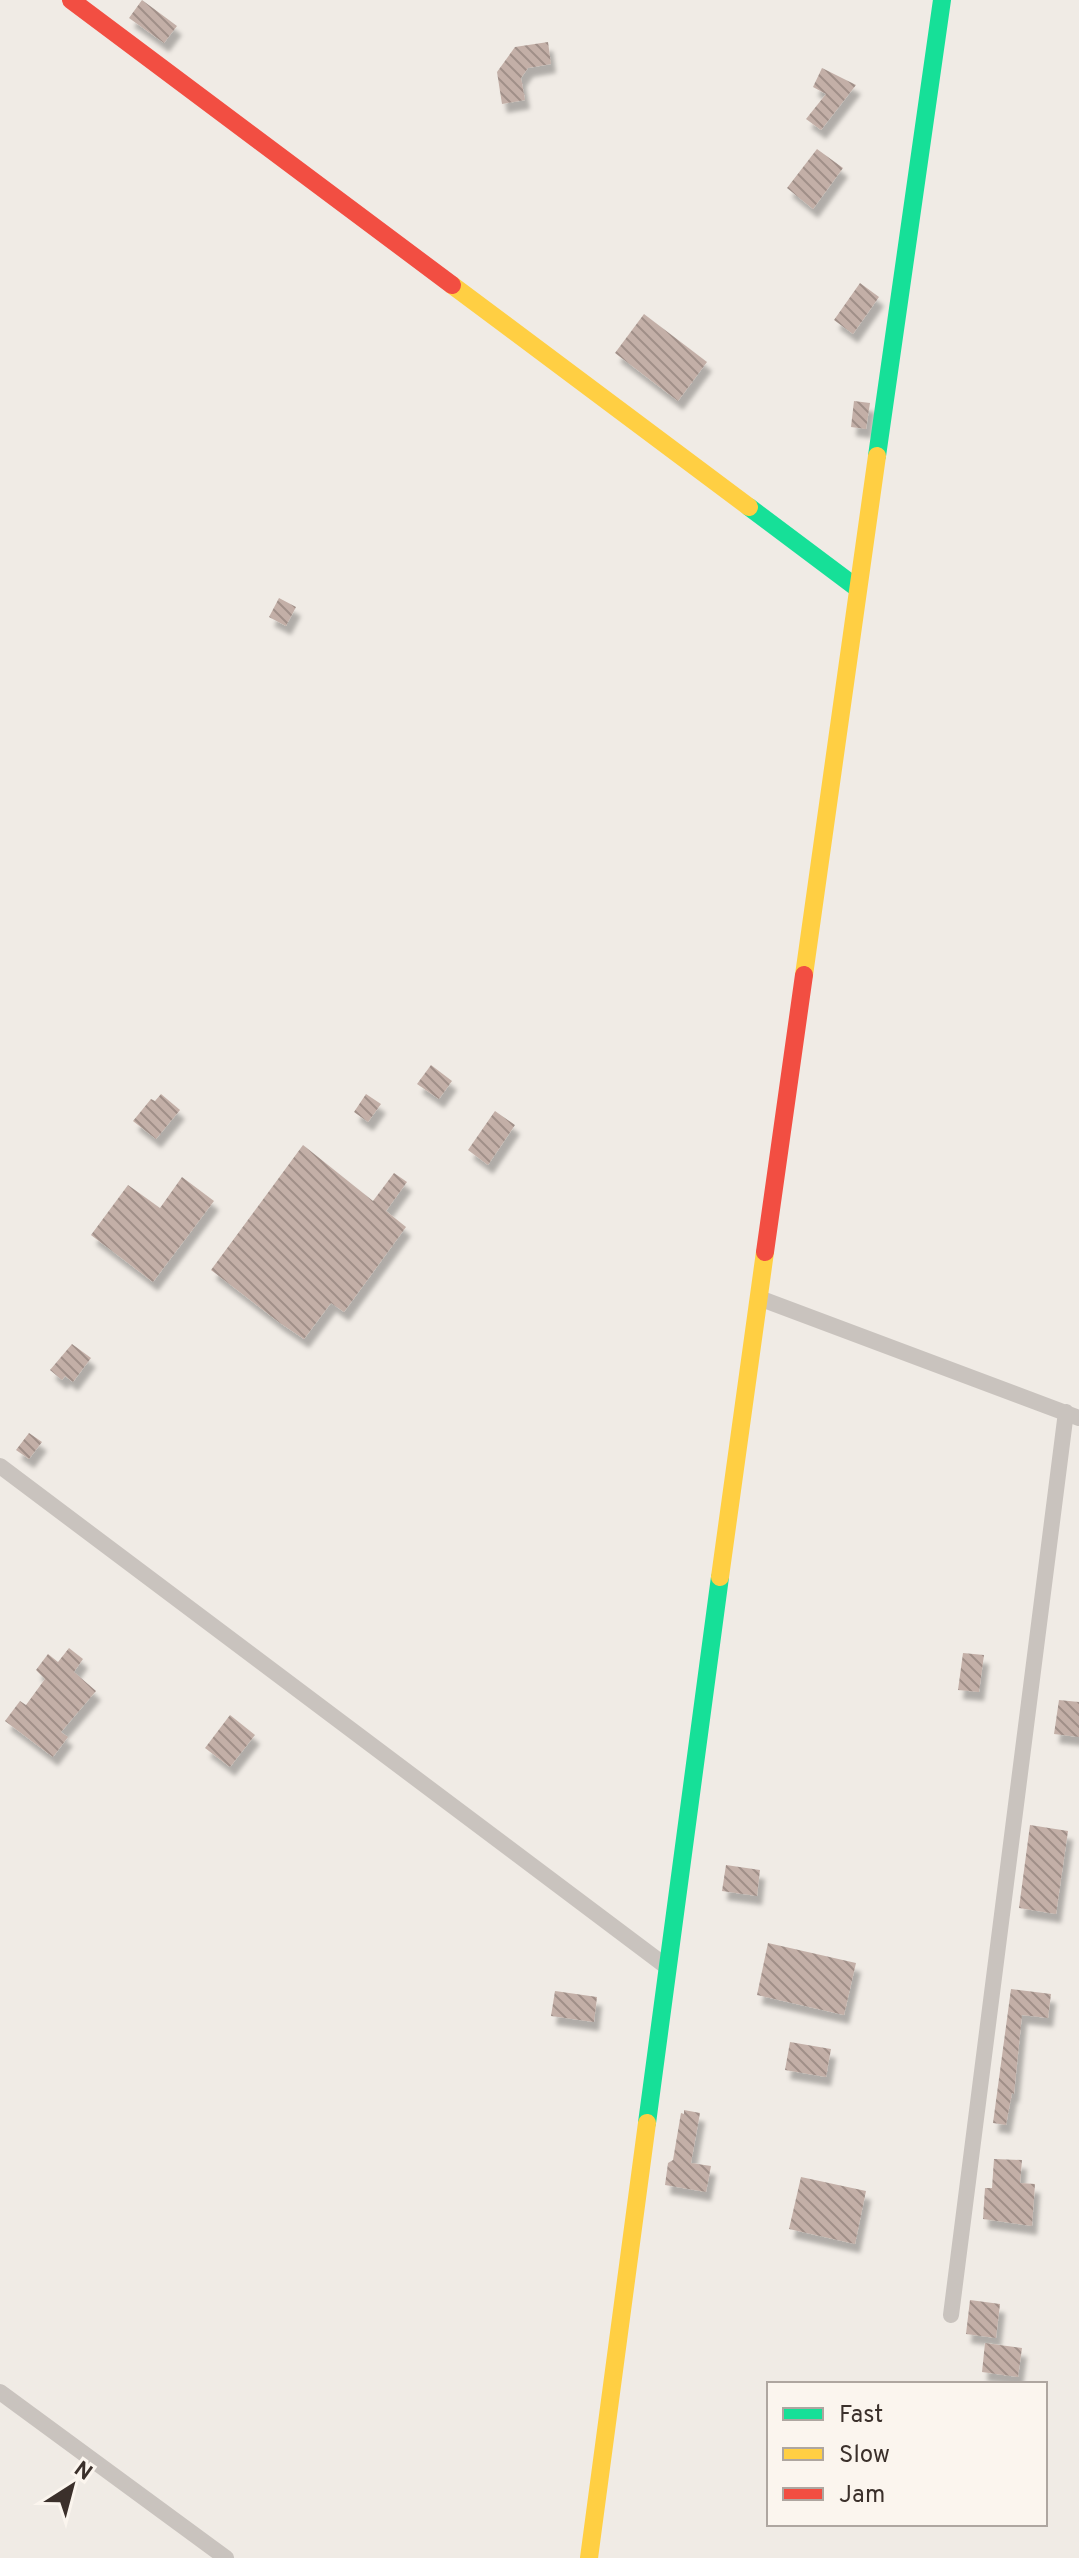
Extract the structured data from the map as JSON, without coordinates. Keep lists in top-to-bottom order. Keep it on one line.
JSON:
{"legend":["Fast","Slow","Jam"],"north":"top right"}
